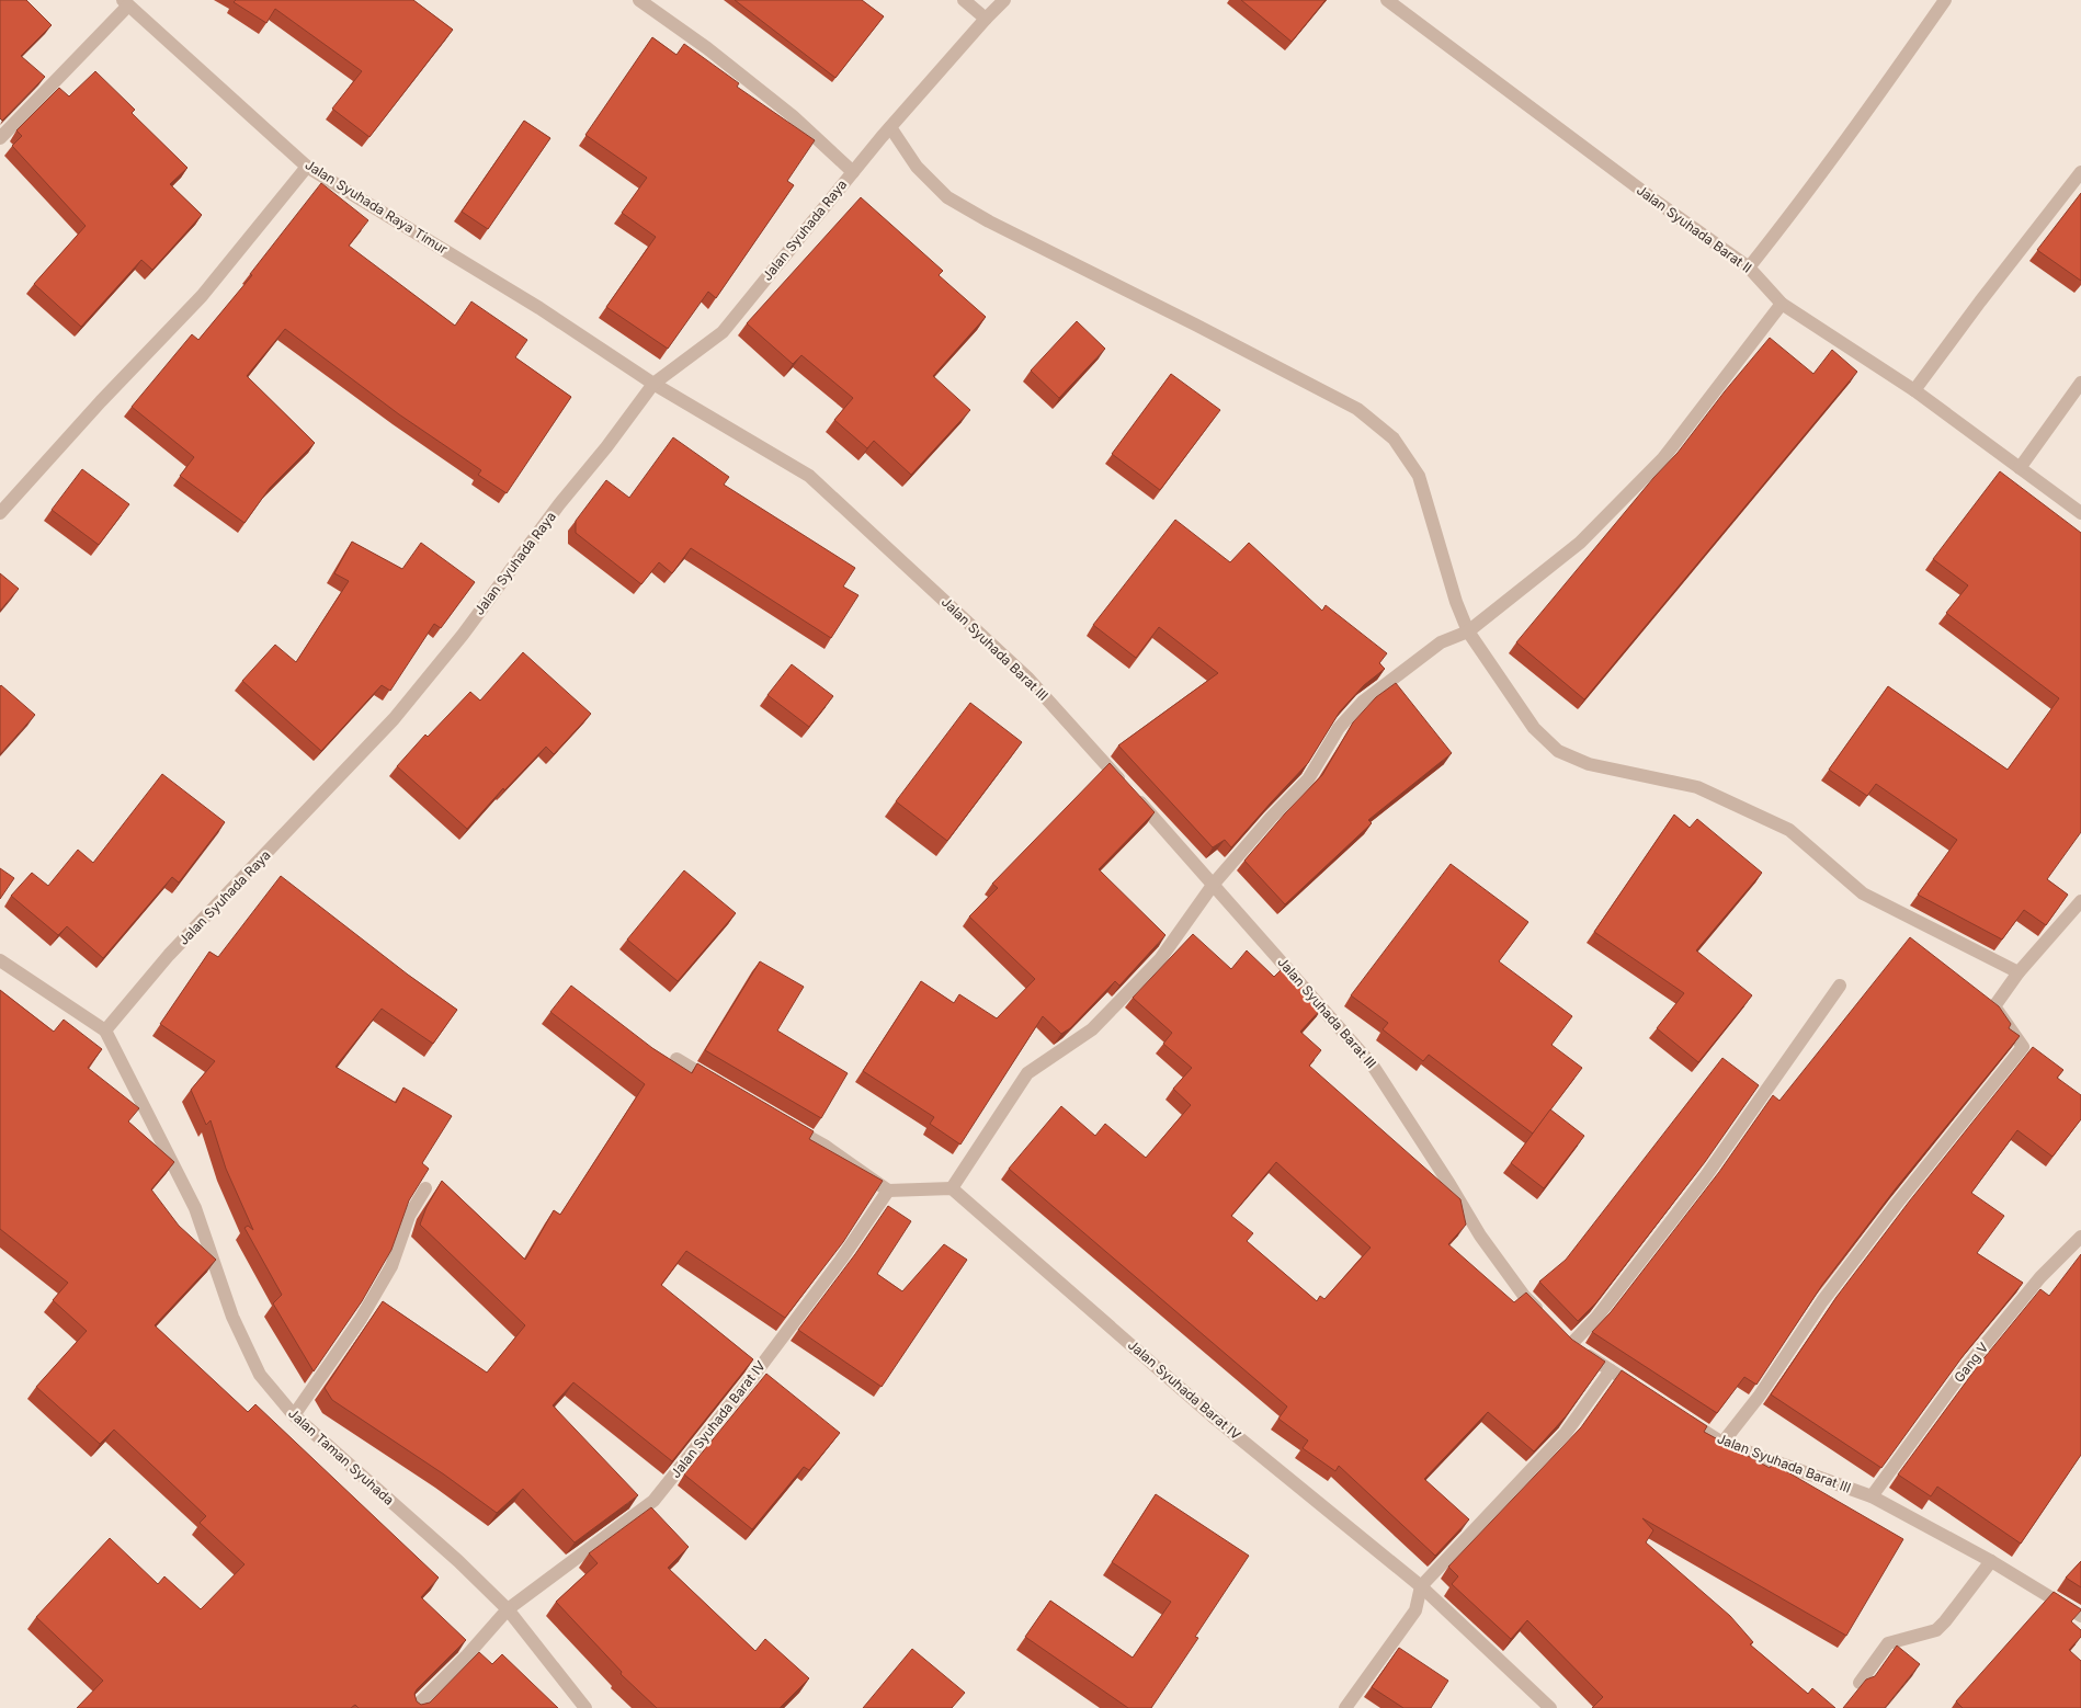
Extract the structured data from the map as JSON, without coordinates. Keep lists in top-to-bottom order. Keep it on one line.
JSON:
{"streets":{"street":["Jalan Syuhada Raya Timur","Jalan Syuhada Barat II","Jalan Syuhada Raya","Jalan Syuhada Barat III","Gang V","Jalan Syuhada Barat IV","Jalan Taman Syuhada"]},"crossings":[["Jalan Syuhada Raya Timur","Jalan Syuhada Raya"],["Jalan Syuhada Raya Timur","Jalan Syuhada Barat III"],["Jalan Syuhada Raya","Jalan Syuhada Barat III"],["Jalan Syuhada Raya","Jalan Taman Syuhada"],["Jalan Syuhada Barat III","Gang V"],["Jalan Syuhada Barat IV","Jalan Taman Syuhada"]]}
